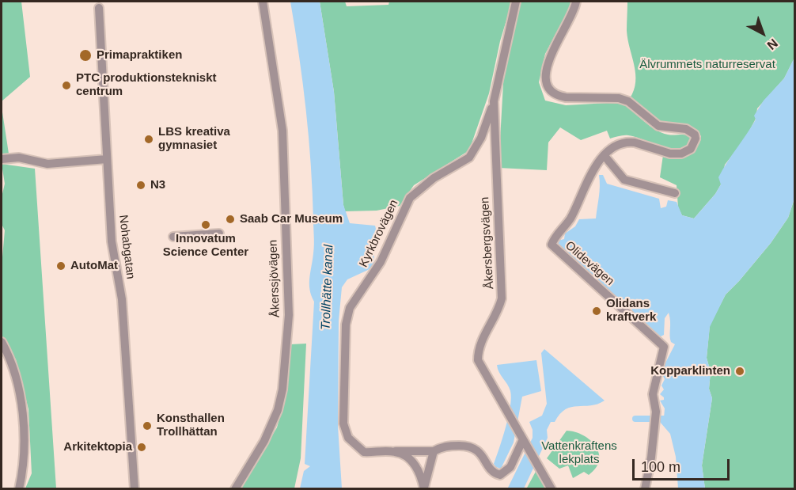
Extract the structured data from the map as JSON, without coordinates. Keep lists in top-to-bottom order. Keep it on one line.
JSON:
{"streets":{"street":["Kyrkbrovägen","Åkersbergsvägen","Nohabgatan","Olidevägen","Åkerssjövägen"]},"crossings":[["Kyrkbrovägen","Åkersbergsvägen"]],"water":["Trollhätte kanal"],"parks":["Älvrummets naturreservat","Vattenkraftens lekplats"],"places":["Primapraktiken","PTC produktionstekniskt centrum","LBS kreativa gymnasiet","N3","Saab Car Museum","Innovatum Science Center","AutoMat","Olidans kraftverk","Kopparklinten","Konsthallen Trollhättan","Arkitektopia"],"scale_bar":"100 m","north":"bottom right"}
